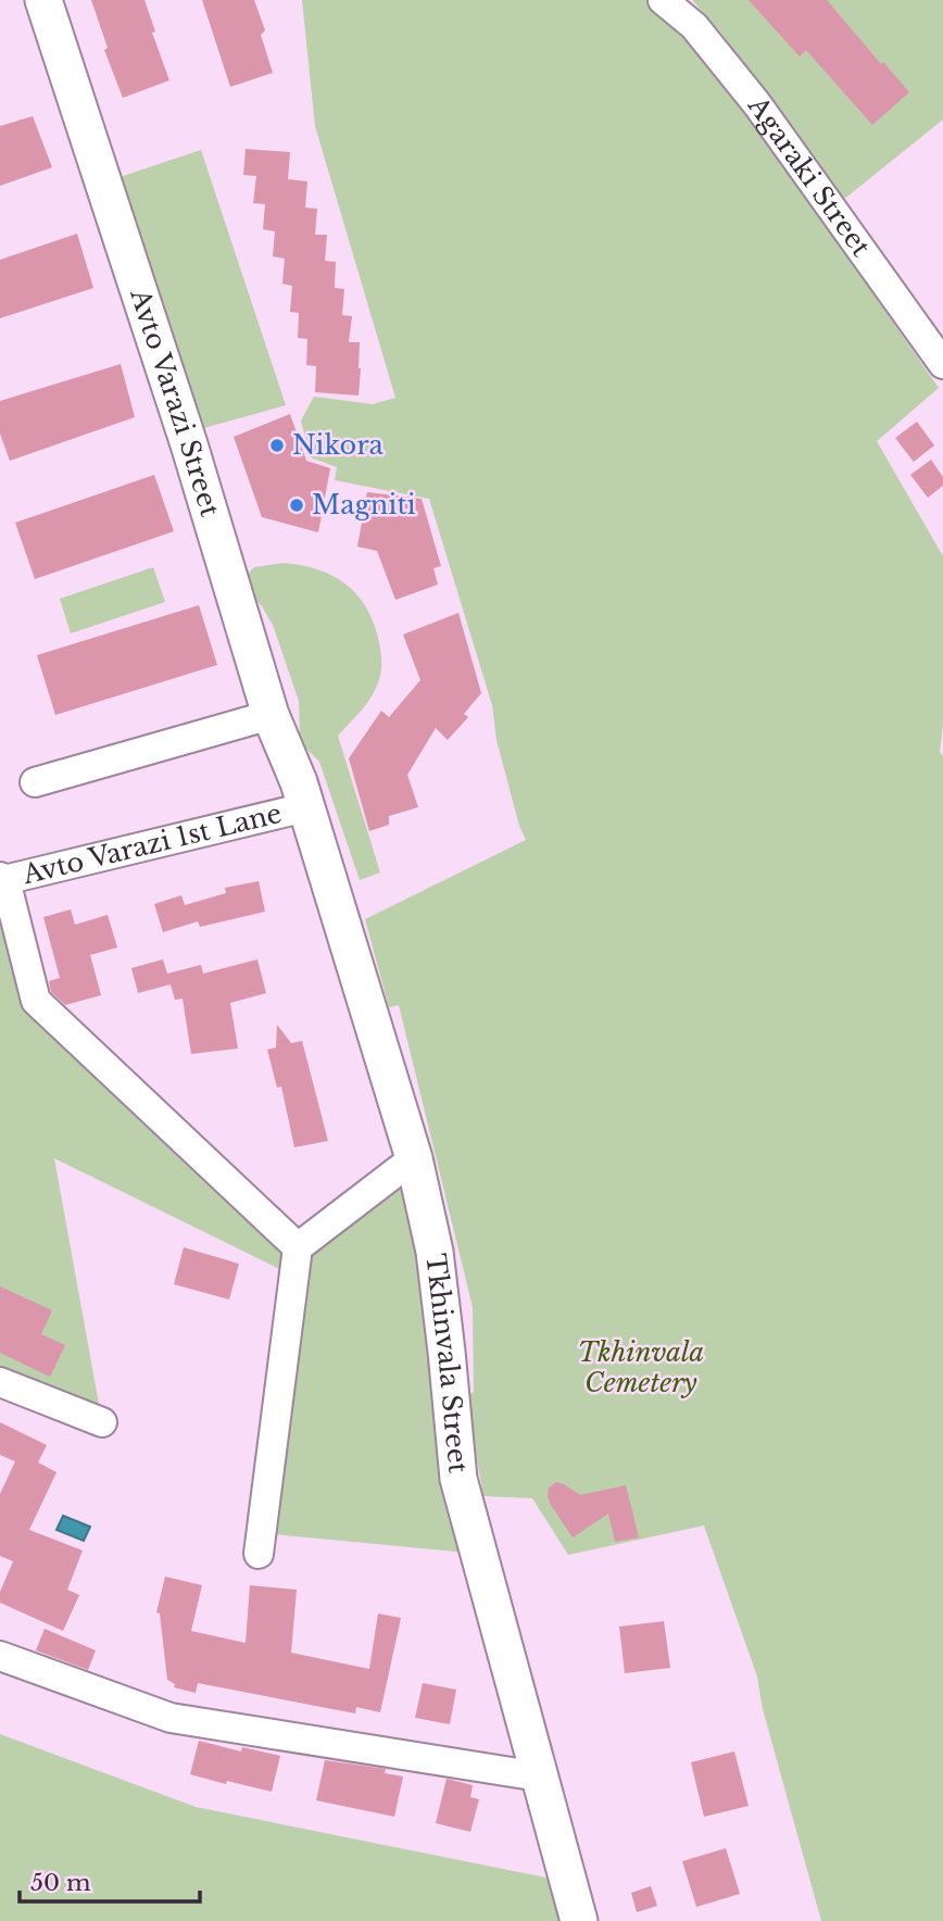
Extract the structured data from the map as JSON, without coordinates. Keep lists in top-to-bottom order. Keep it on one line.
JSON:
{"streets":{"street":["Agaraki Street","Avto Varazi Street","Avto Varazi 1st Lane","Tkhinvala Street"]},"crossings":[["Avto Varazi Street","Avto Varazi 1st Lane"],["Avto Varazi Street","Tkhinvala Street"],["Avto Varazi 1st Lane","Tkhinvala Street"]],"parks":["Tkhinvala Cemetery"],"places":["Nikora","Magniti"],"scale_bar":"50 m"}
